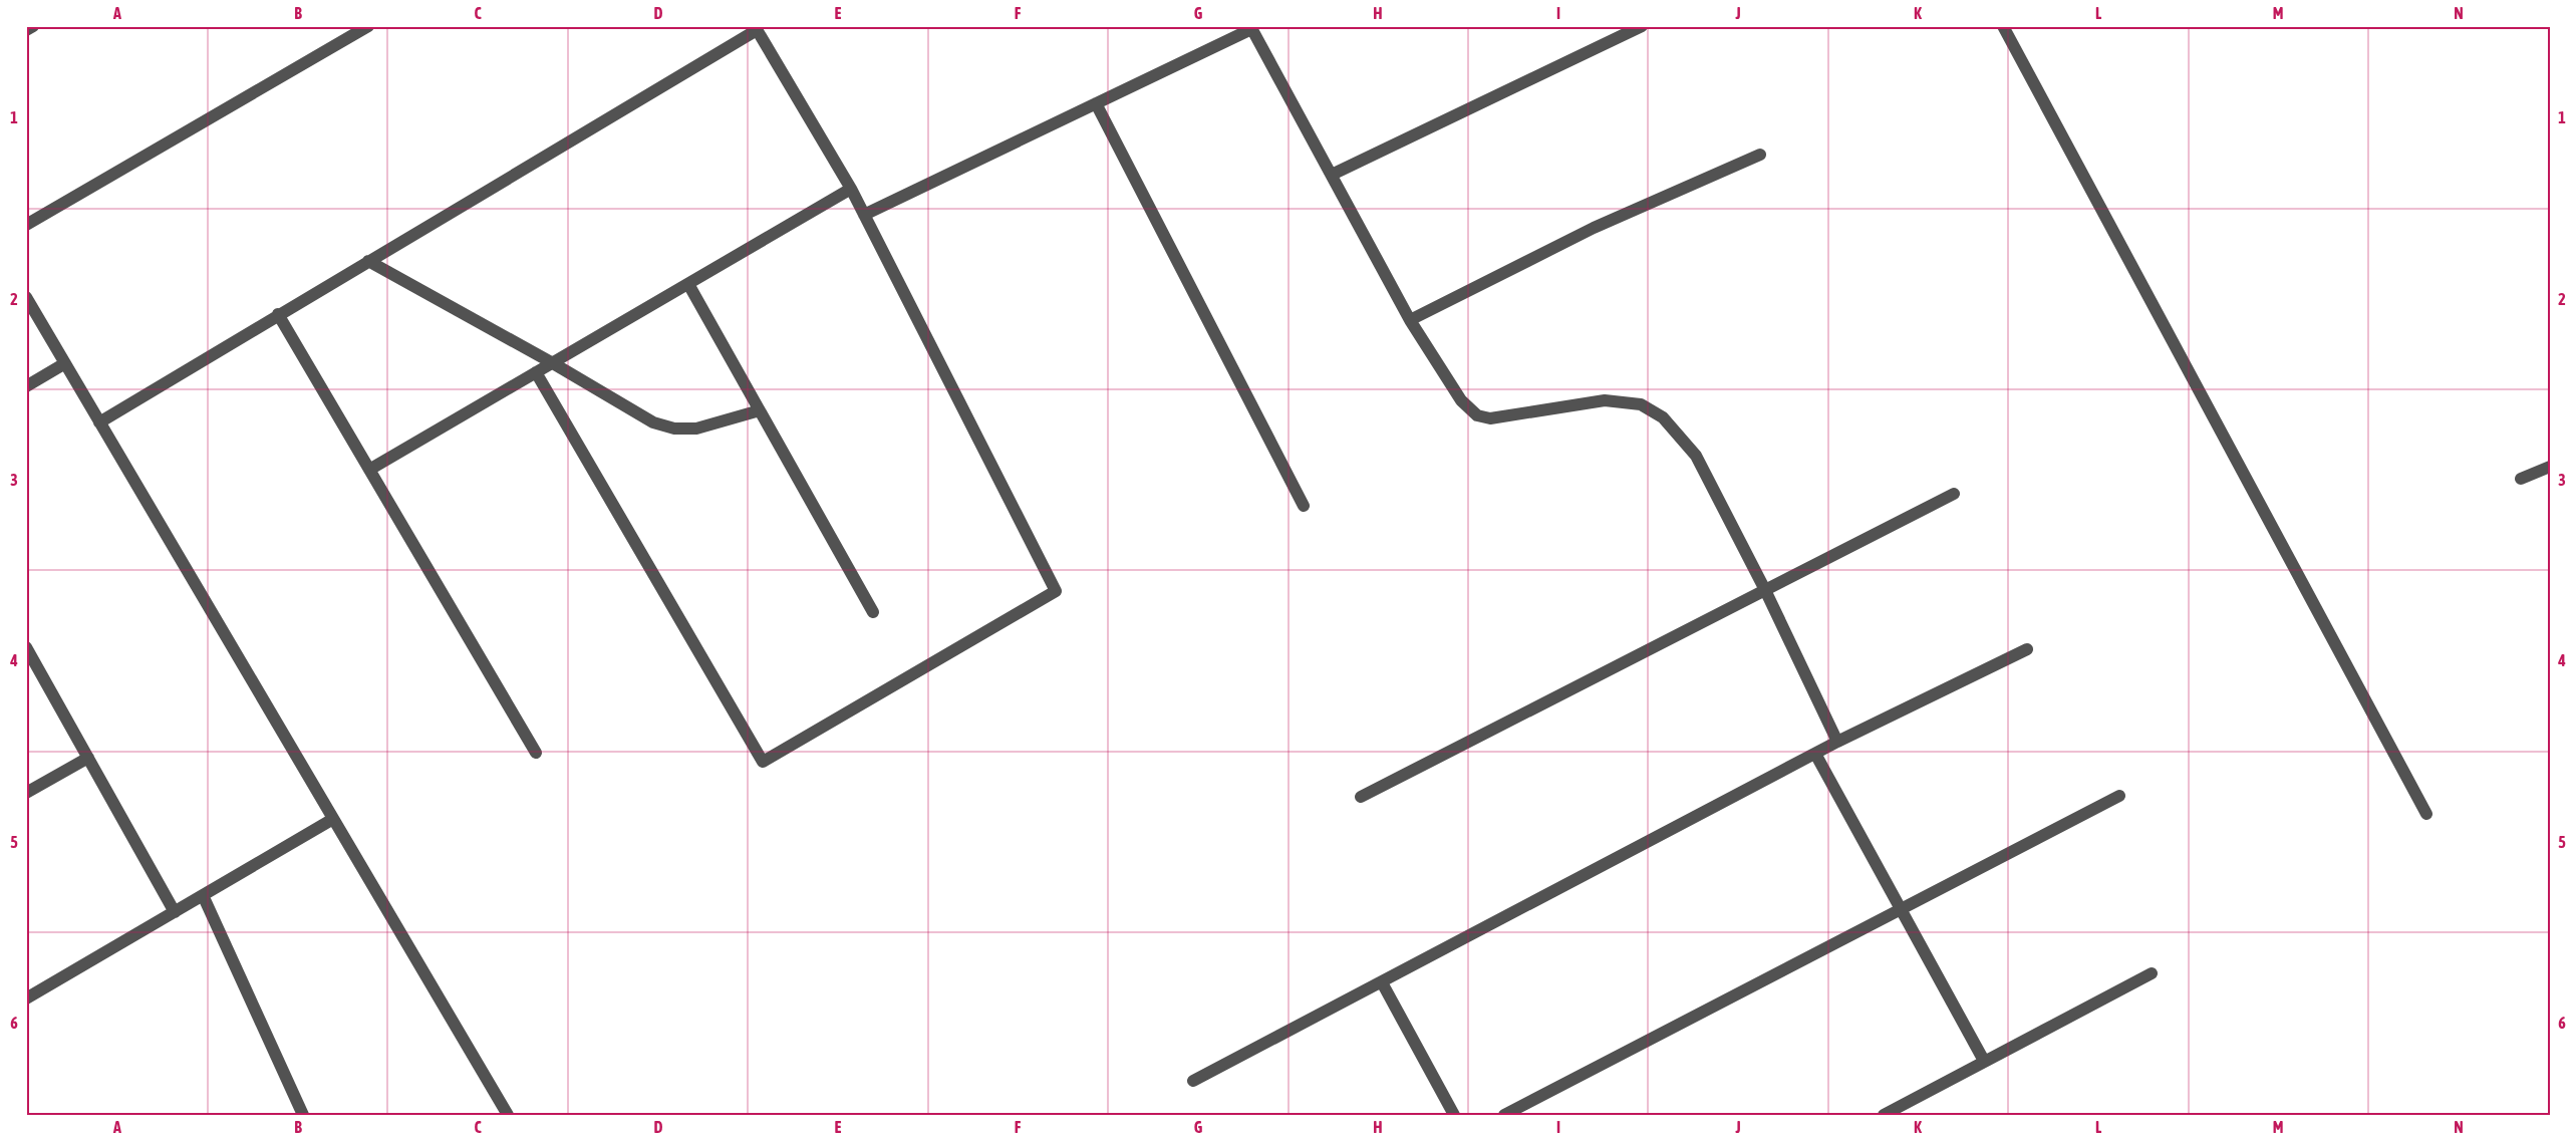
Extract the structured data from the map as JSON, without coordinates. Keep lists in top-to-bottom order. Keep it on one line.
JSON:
{"grid":{"columns":["A","B","C","D","E","F","G","H","I","J","K","L","M","N"],"rows":["1","2","3","4","5","6"]}}
